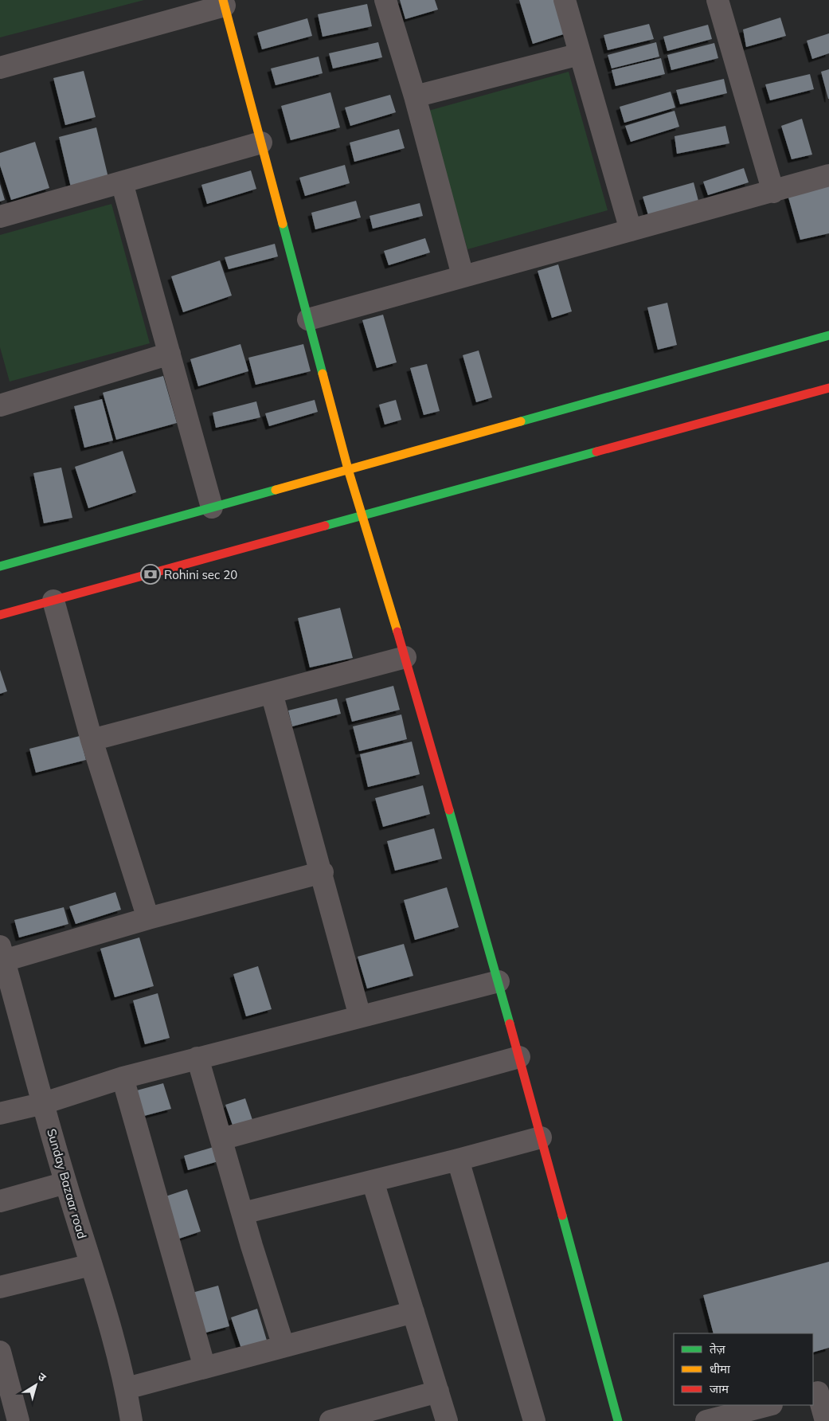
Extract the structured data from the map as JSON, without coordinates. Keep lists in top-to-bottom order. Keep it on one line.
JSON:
{"streets":{"street":["Sunday Bazaar road"]},"places":{"bank":["Rohini sec 20"]},"legend":["तेज़","धीमा","जाम"],"north":"top right"}
